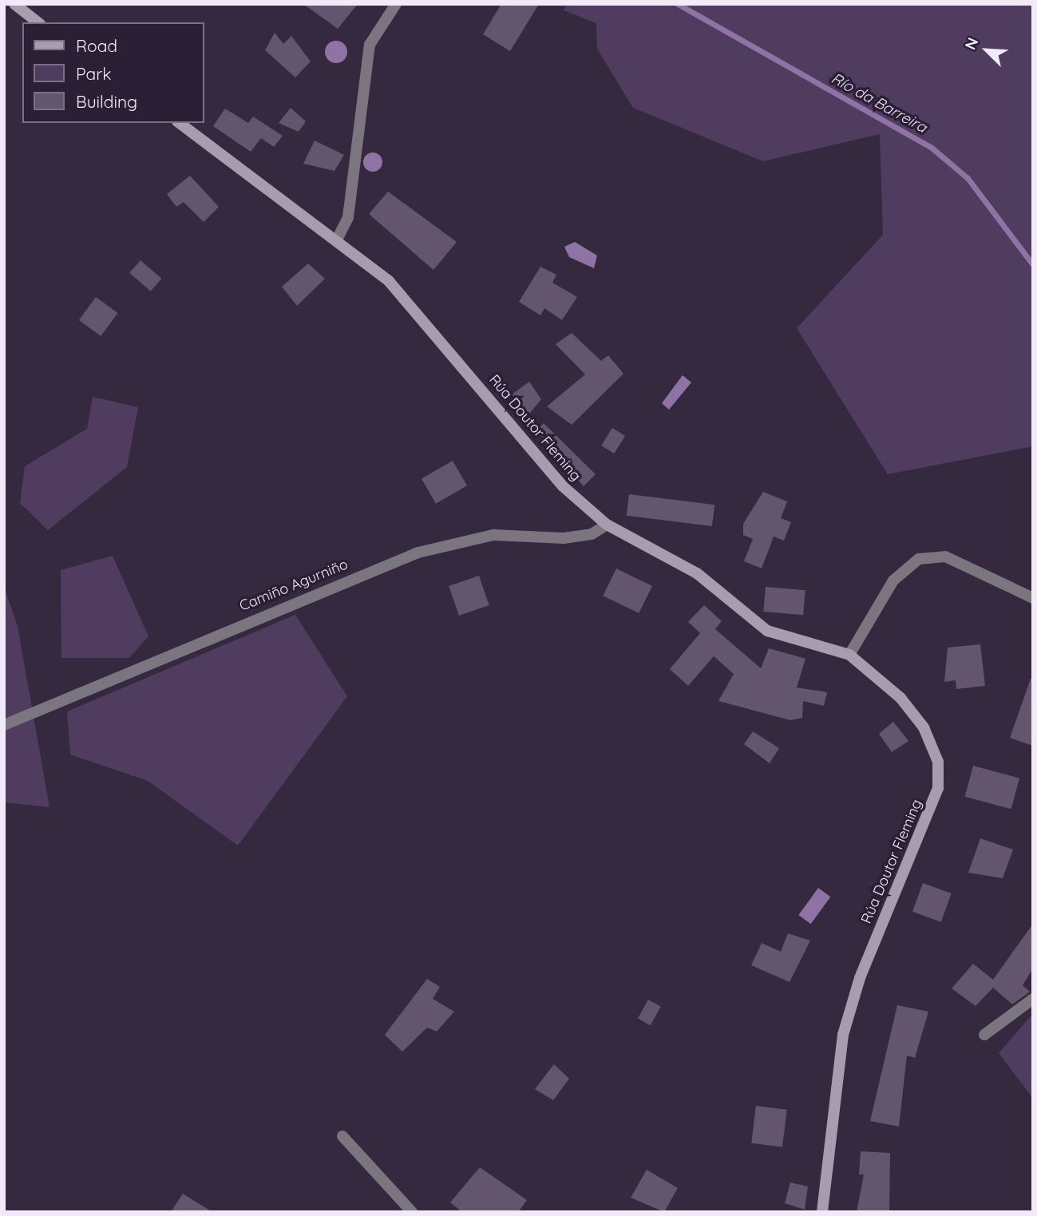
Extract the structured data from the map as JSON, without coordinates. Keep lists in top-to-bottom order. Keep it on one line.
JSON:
{"streets":{"main road":["Rúa Doutor Fleming"],"street":["Camiño Agurniño"]},"crossings":[["Rúa Doutor Fleming","Camiño Agurniño"]],"water":["Río da Barreira"],"legend":["Road","Park","Building"],"north":"top left"}
